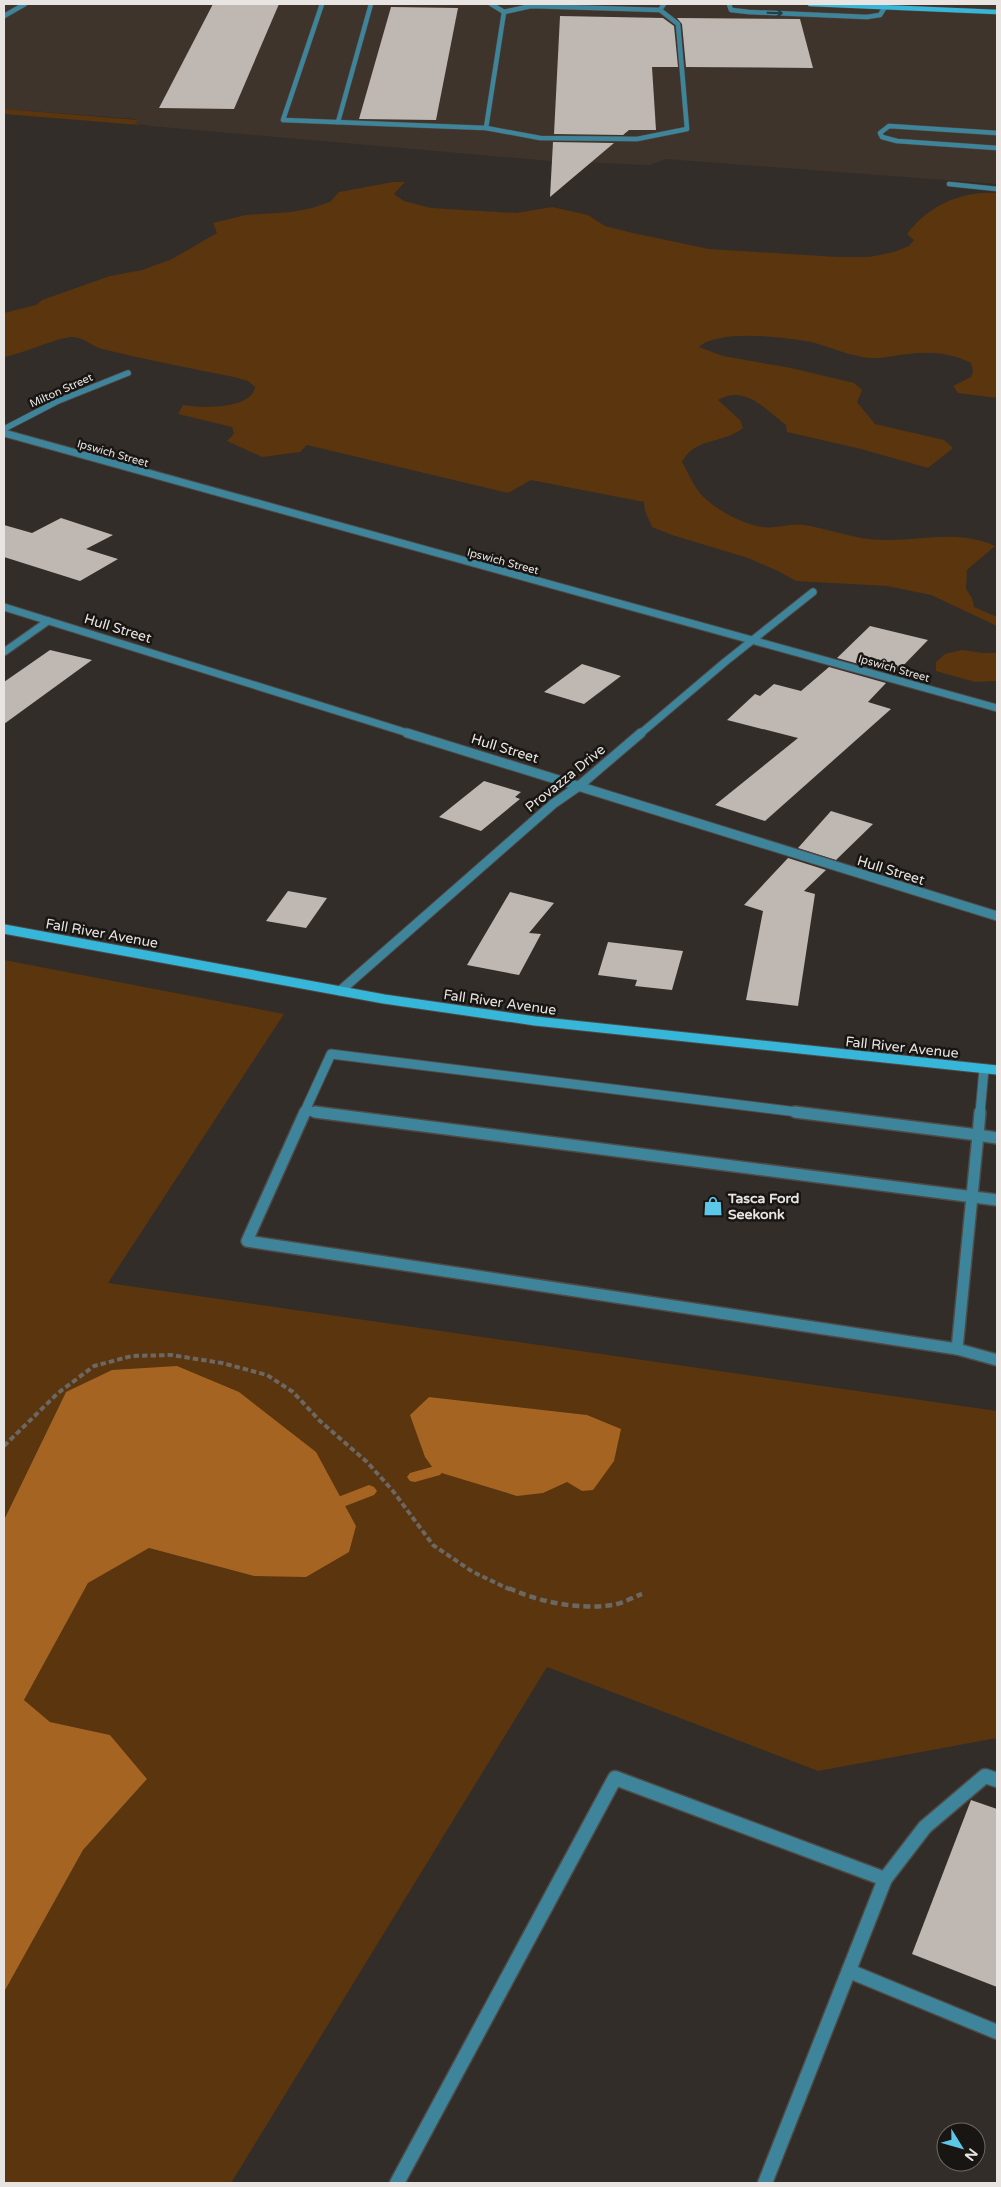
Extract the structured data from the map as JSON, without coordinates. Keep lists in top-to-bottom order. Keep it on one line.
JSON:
{"streets":{"main road":["Fall River Avenue"],"street":["Milton Street","Ipswich Street","Hull Street","Provazza Drive"]},"crossings":[["Ipswich Street","Provazza Drive"],["Hull Street","Provazza Drive"],["Provazza Drive","Fall River Avenue"]],"places":{"shop":["Tasca Ford Seekonk"]},"north":"bottom right"}
